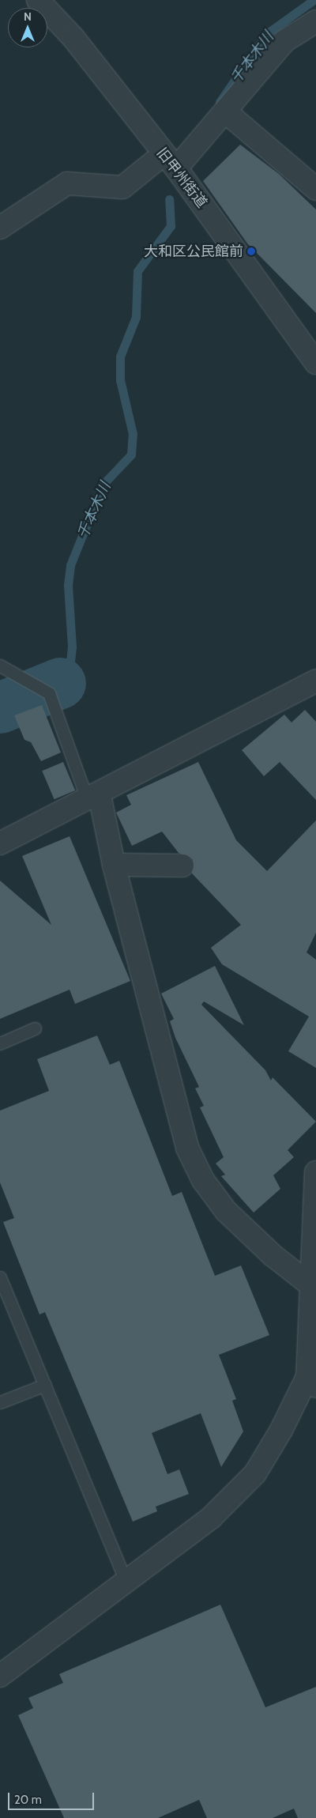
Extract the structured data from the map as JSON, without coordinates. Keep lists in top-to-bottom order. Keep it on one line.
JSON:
{"streets":{"street":["旧甲州街道"]},"water":["千本木川"],"places":["大和区公民館前"],"scale_bar":"20 m","north":"top"}
